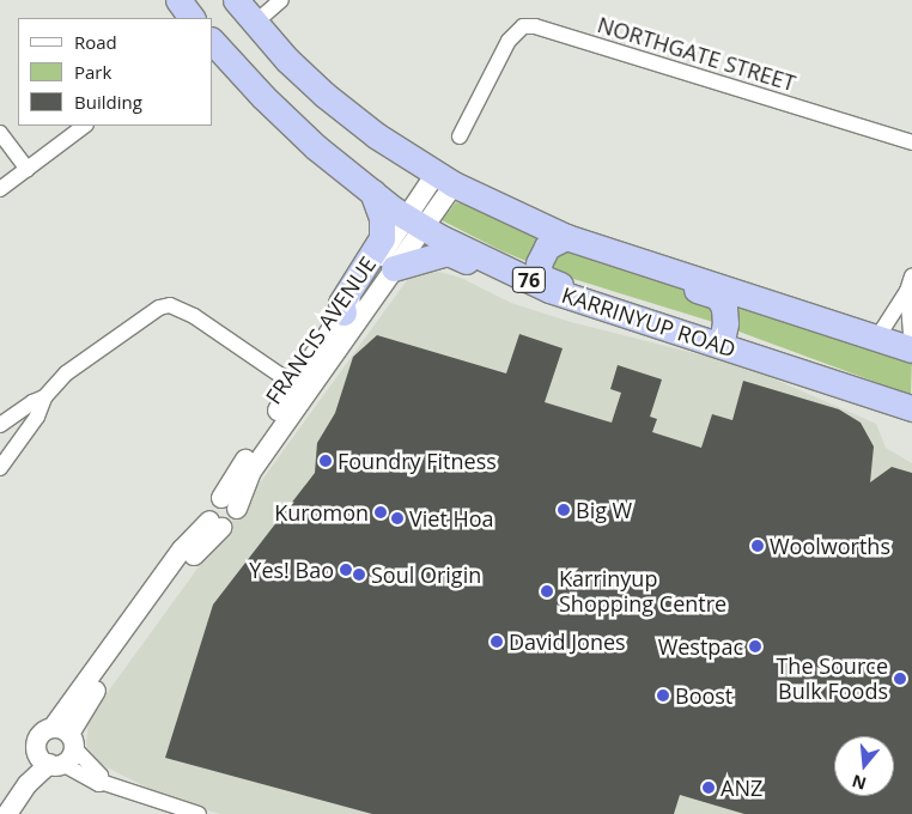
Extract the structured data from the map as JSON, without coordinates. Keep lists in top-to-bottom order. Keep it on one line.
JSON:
{"streets":{"highway":["76","KARRINYUP ROAD"],"street":["NORTHGATE STREET","FRANCIS AVENUE"]},"crossings":[["KARRINYUP ROAD","FRANCIS AVENUE"]],"places":["Foundry Fitness","Big W","Kuromon","Viet Hoa","Woolworths","Yes! Bao","Soul Origin","Karrinyup Shopping Centre","David Jones","Westpac","The Source Bulk Foods","Boost","ANZ"],"legend":["Road","Park","Building"],"north":"bottom"}
